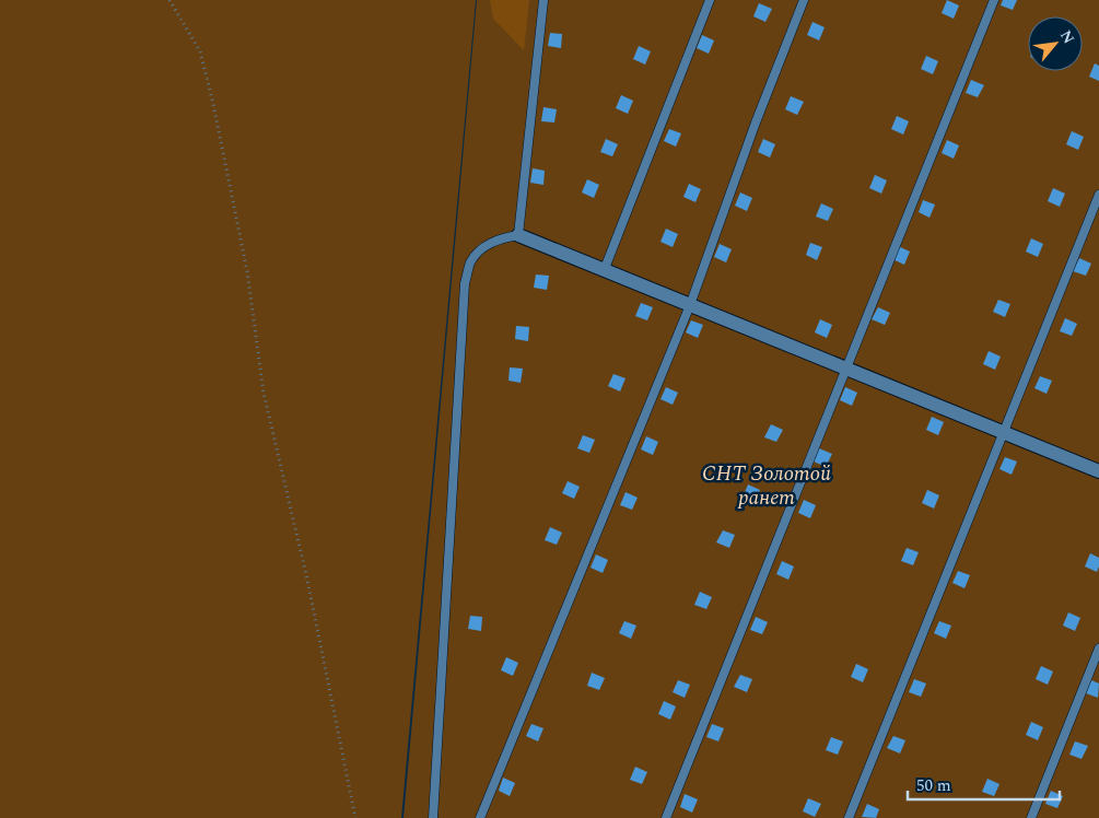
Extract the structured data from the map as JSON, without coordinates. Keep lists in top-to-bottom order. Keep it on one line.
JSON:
{"parks":["СНТ Золотой ранет"],"scale_bar":"50 m","north":"top right"}
